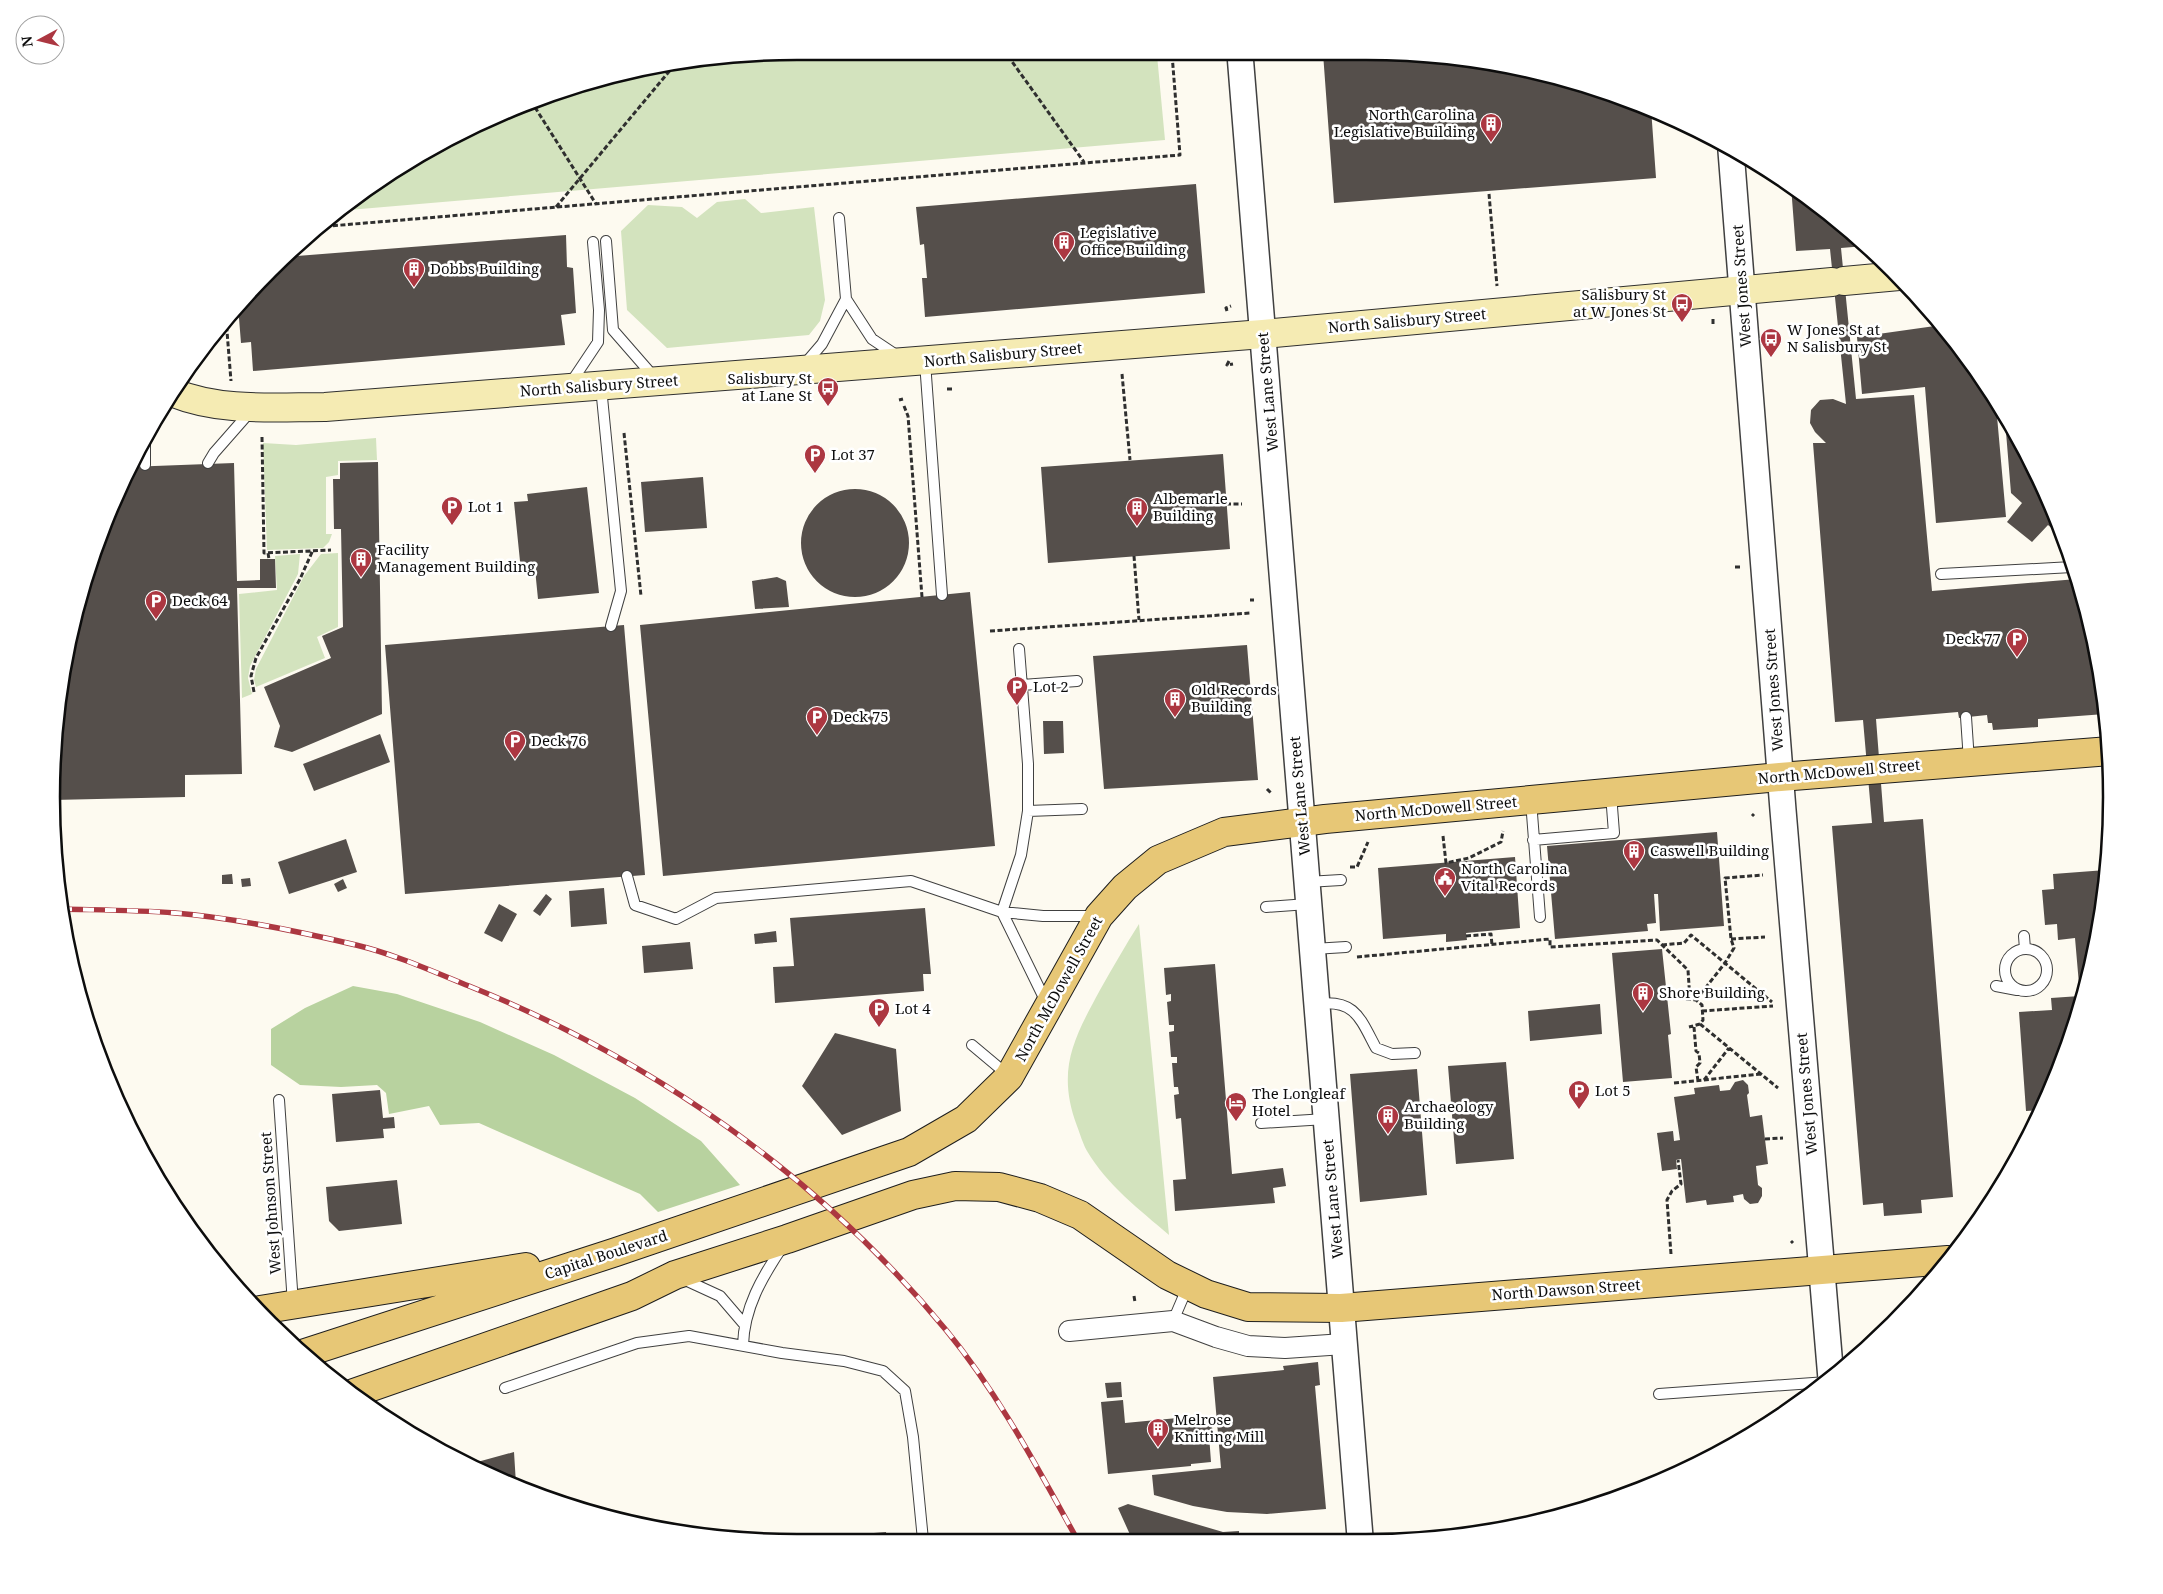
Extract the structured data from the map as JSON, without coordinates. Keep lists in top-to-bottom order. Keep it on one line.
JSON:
{"streets":{"main road":["North Salisbury Street","North McDowell Street","Capital Boulevard","North Dawson Street"],"street":["West Jones Street","West Lane Street"],"lane":["West Johnson Street"]},"crossings":[["West Jones Street","North Salisbury Street"],["West Jones Street","North McDowell Street"],["West Jones Street","North Dawson Street"],["North Salisbury Street","West Lane Street"],["West Lane Street","North McDowell Street"],["West Lane Street","North Dawson Street"],["North McDowell Street","Capital Boulevard"]],"places":{"building":["North Carolina Legislative Building","Legislative Office Building","Dobbs Building","Albemarle Building","Facility Management Building","Old Records Building","Caswell Building","Shore Building","Archaeology Building","Melrose Knitting Mill"],"bus stop":["Salisbury St at W Jones St","W Jones St at N Salisbury St","Salisbury St at Lane St"],"parking":["Lot 37","Lot 1","Deck 64","Deck 77","Lot 2","Deck 75","Deck 76","Lot 4","Lot 5"],"public building":["North Carolina Vital Records"],"hotel":["The Longleaf Hotel"]},"north":"left"}
